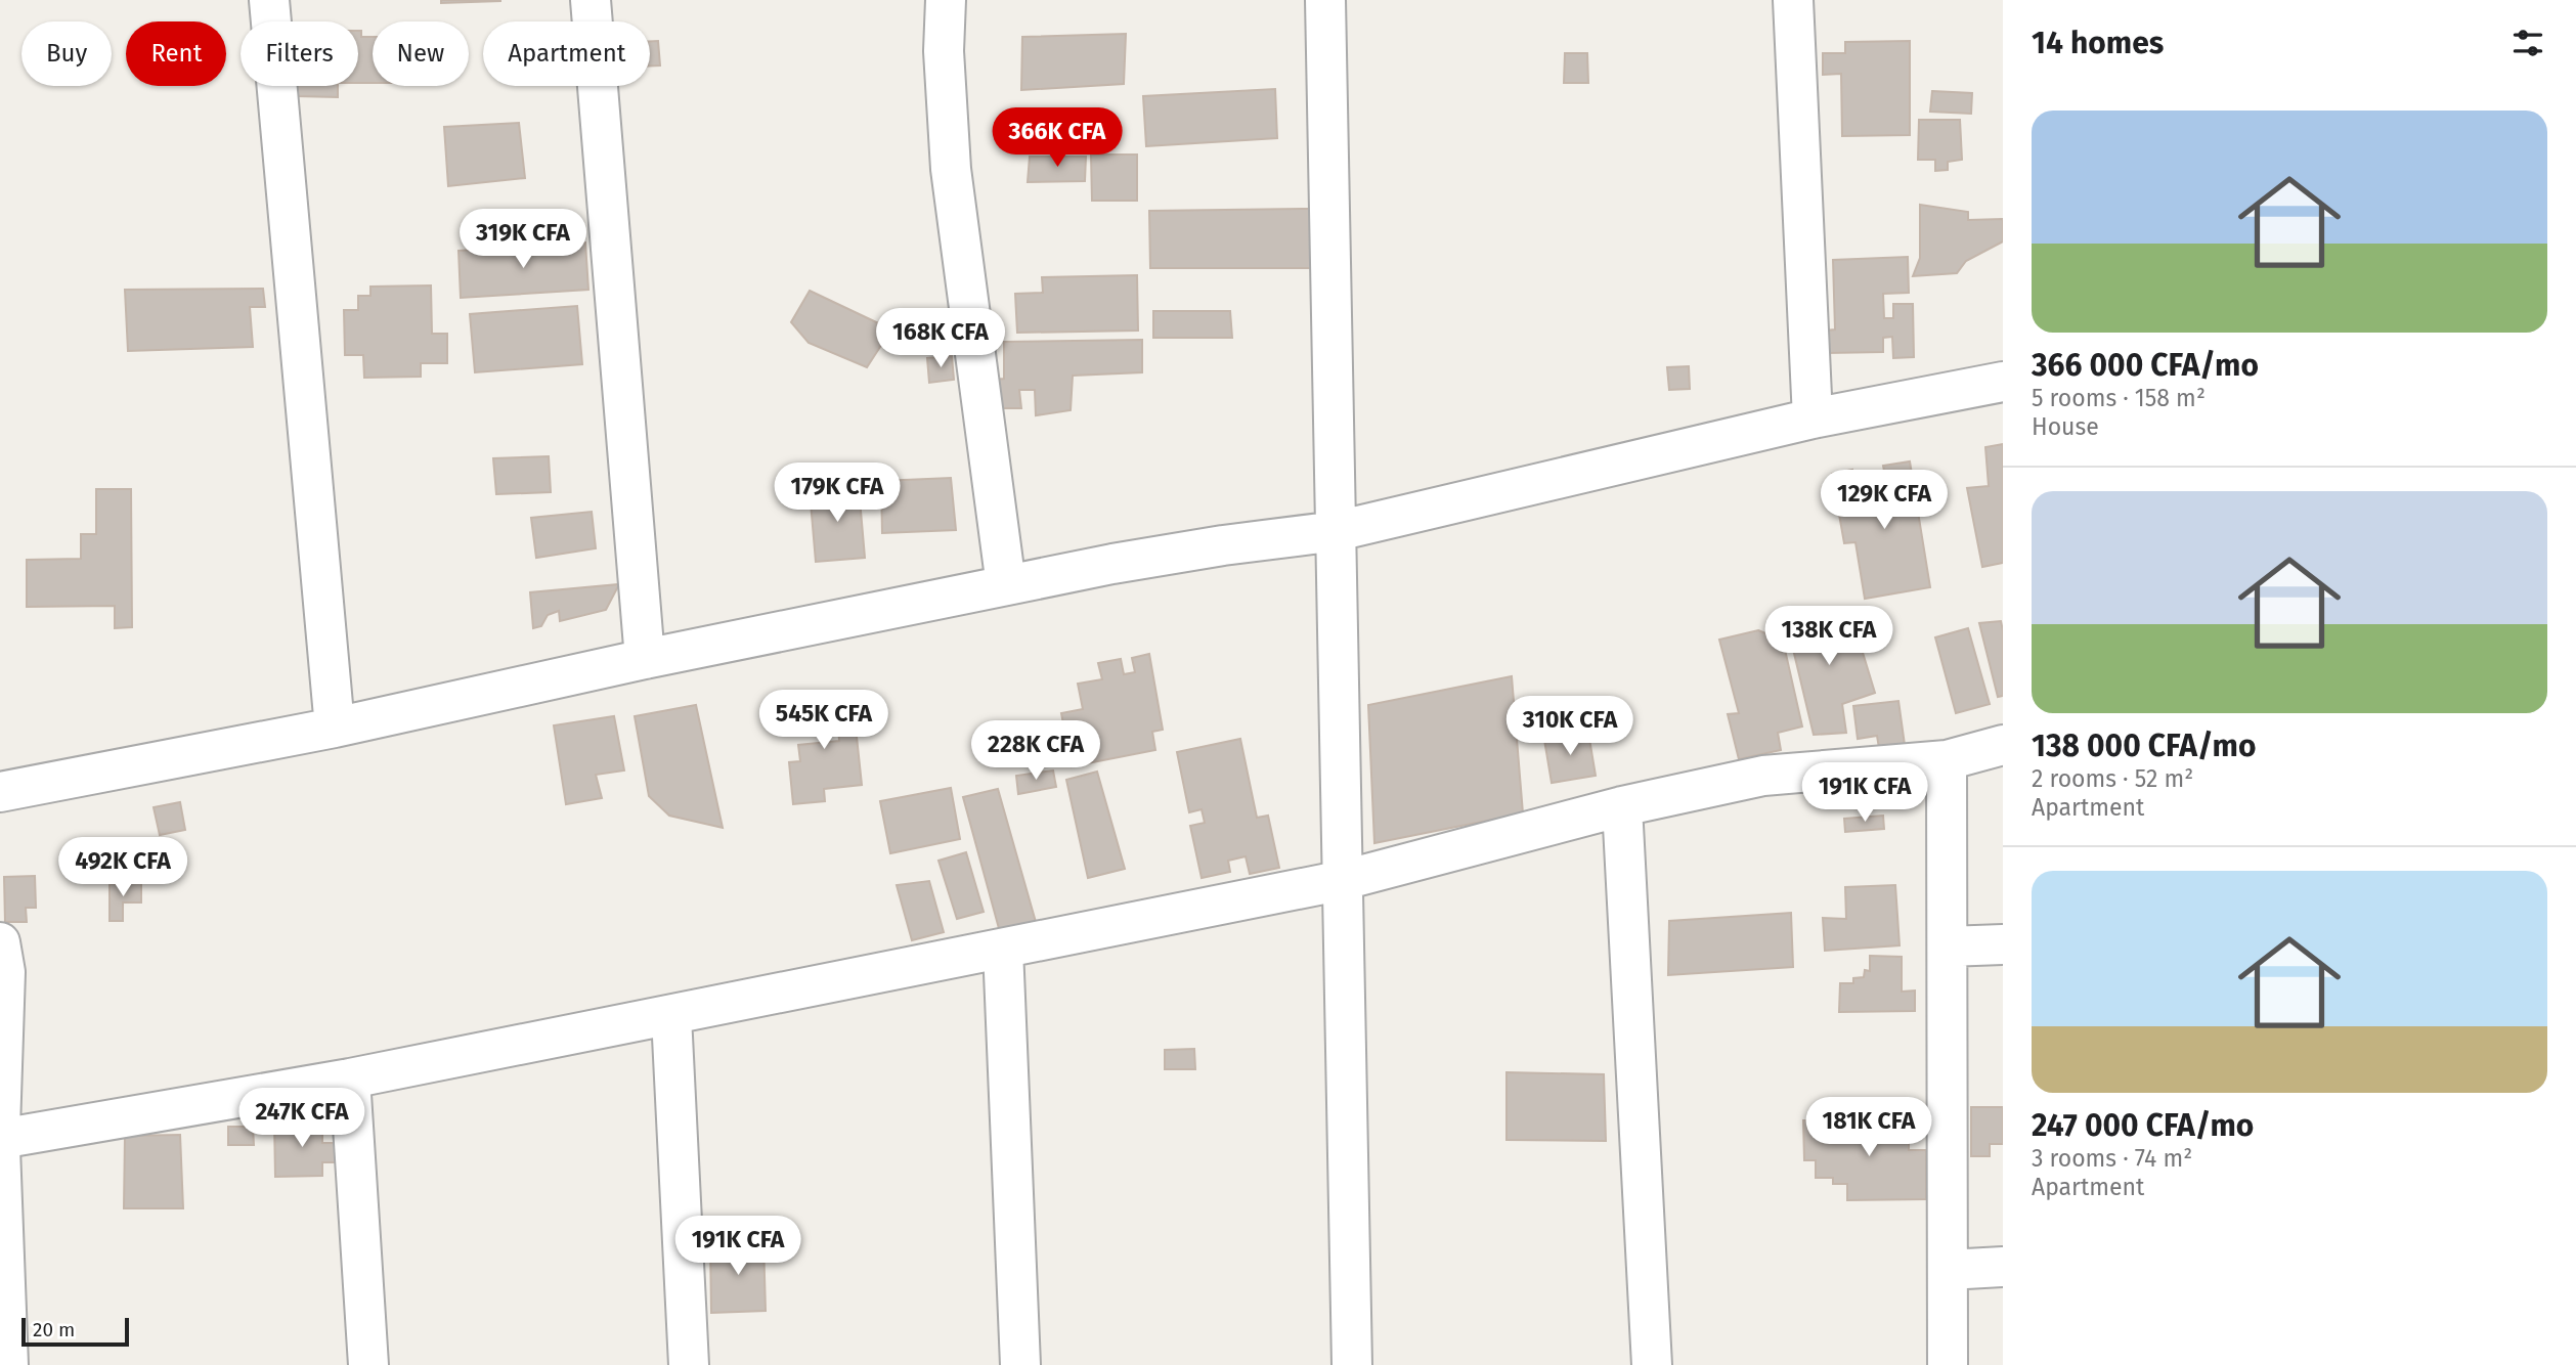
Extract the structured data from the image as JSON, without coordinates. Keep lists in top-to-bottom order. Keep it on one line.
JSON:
{"scale_bar":"20 m","page":{"heading":"14 homes","chip":["Buy","Rent","Filters","New","Apartment"],"list":[{"name":"366 000 CFA/mo","note":"5 rooms · 158 m² · House"},{"name":"138 000 CFA/mo","note":"2 rooms · 52 m² · Apartment"},{"name":"247 000 CFA/mo","note":"3 rooms · 74 m² · Apartment"}],"price":["366K CFA","319K CFA","168K CFA","179K CFA","129K CFA","138K CFA","545K CFA","310K CFA","228K CFA","191K CFA","492K CFA","247K CFA","181K CFA","191K CFA"],"scale":"20 m"}}
